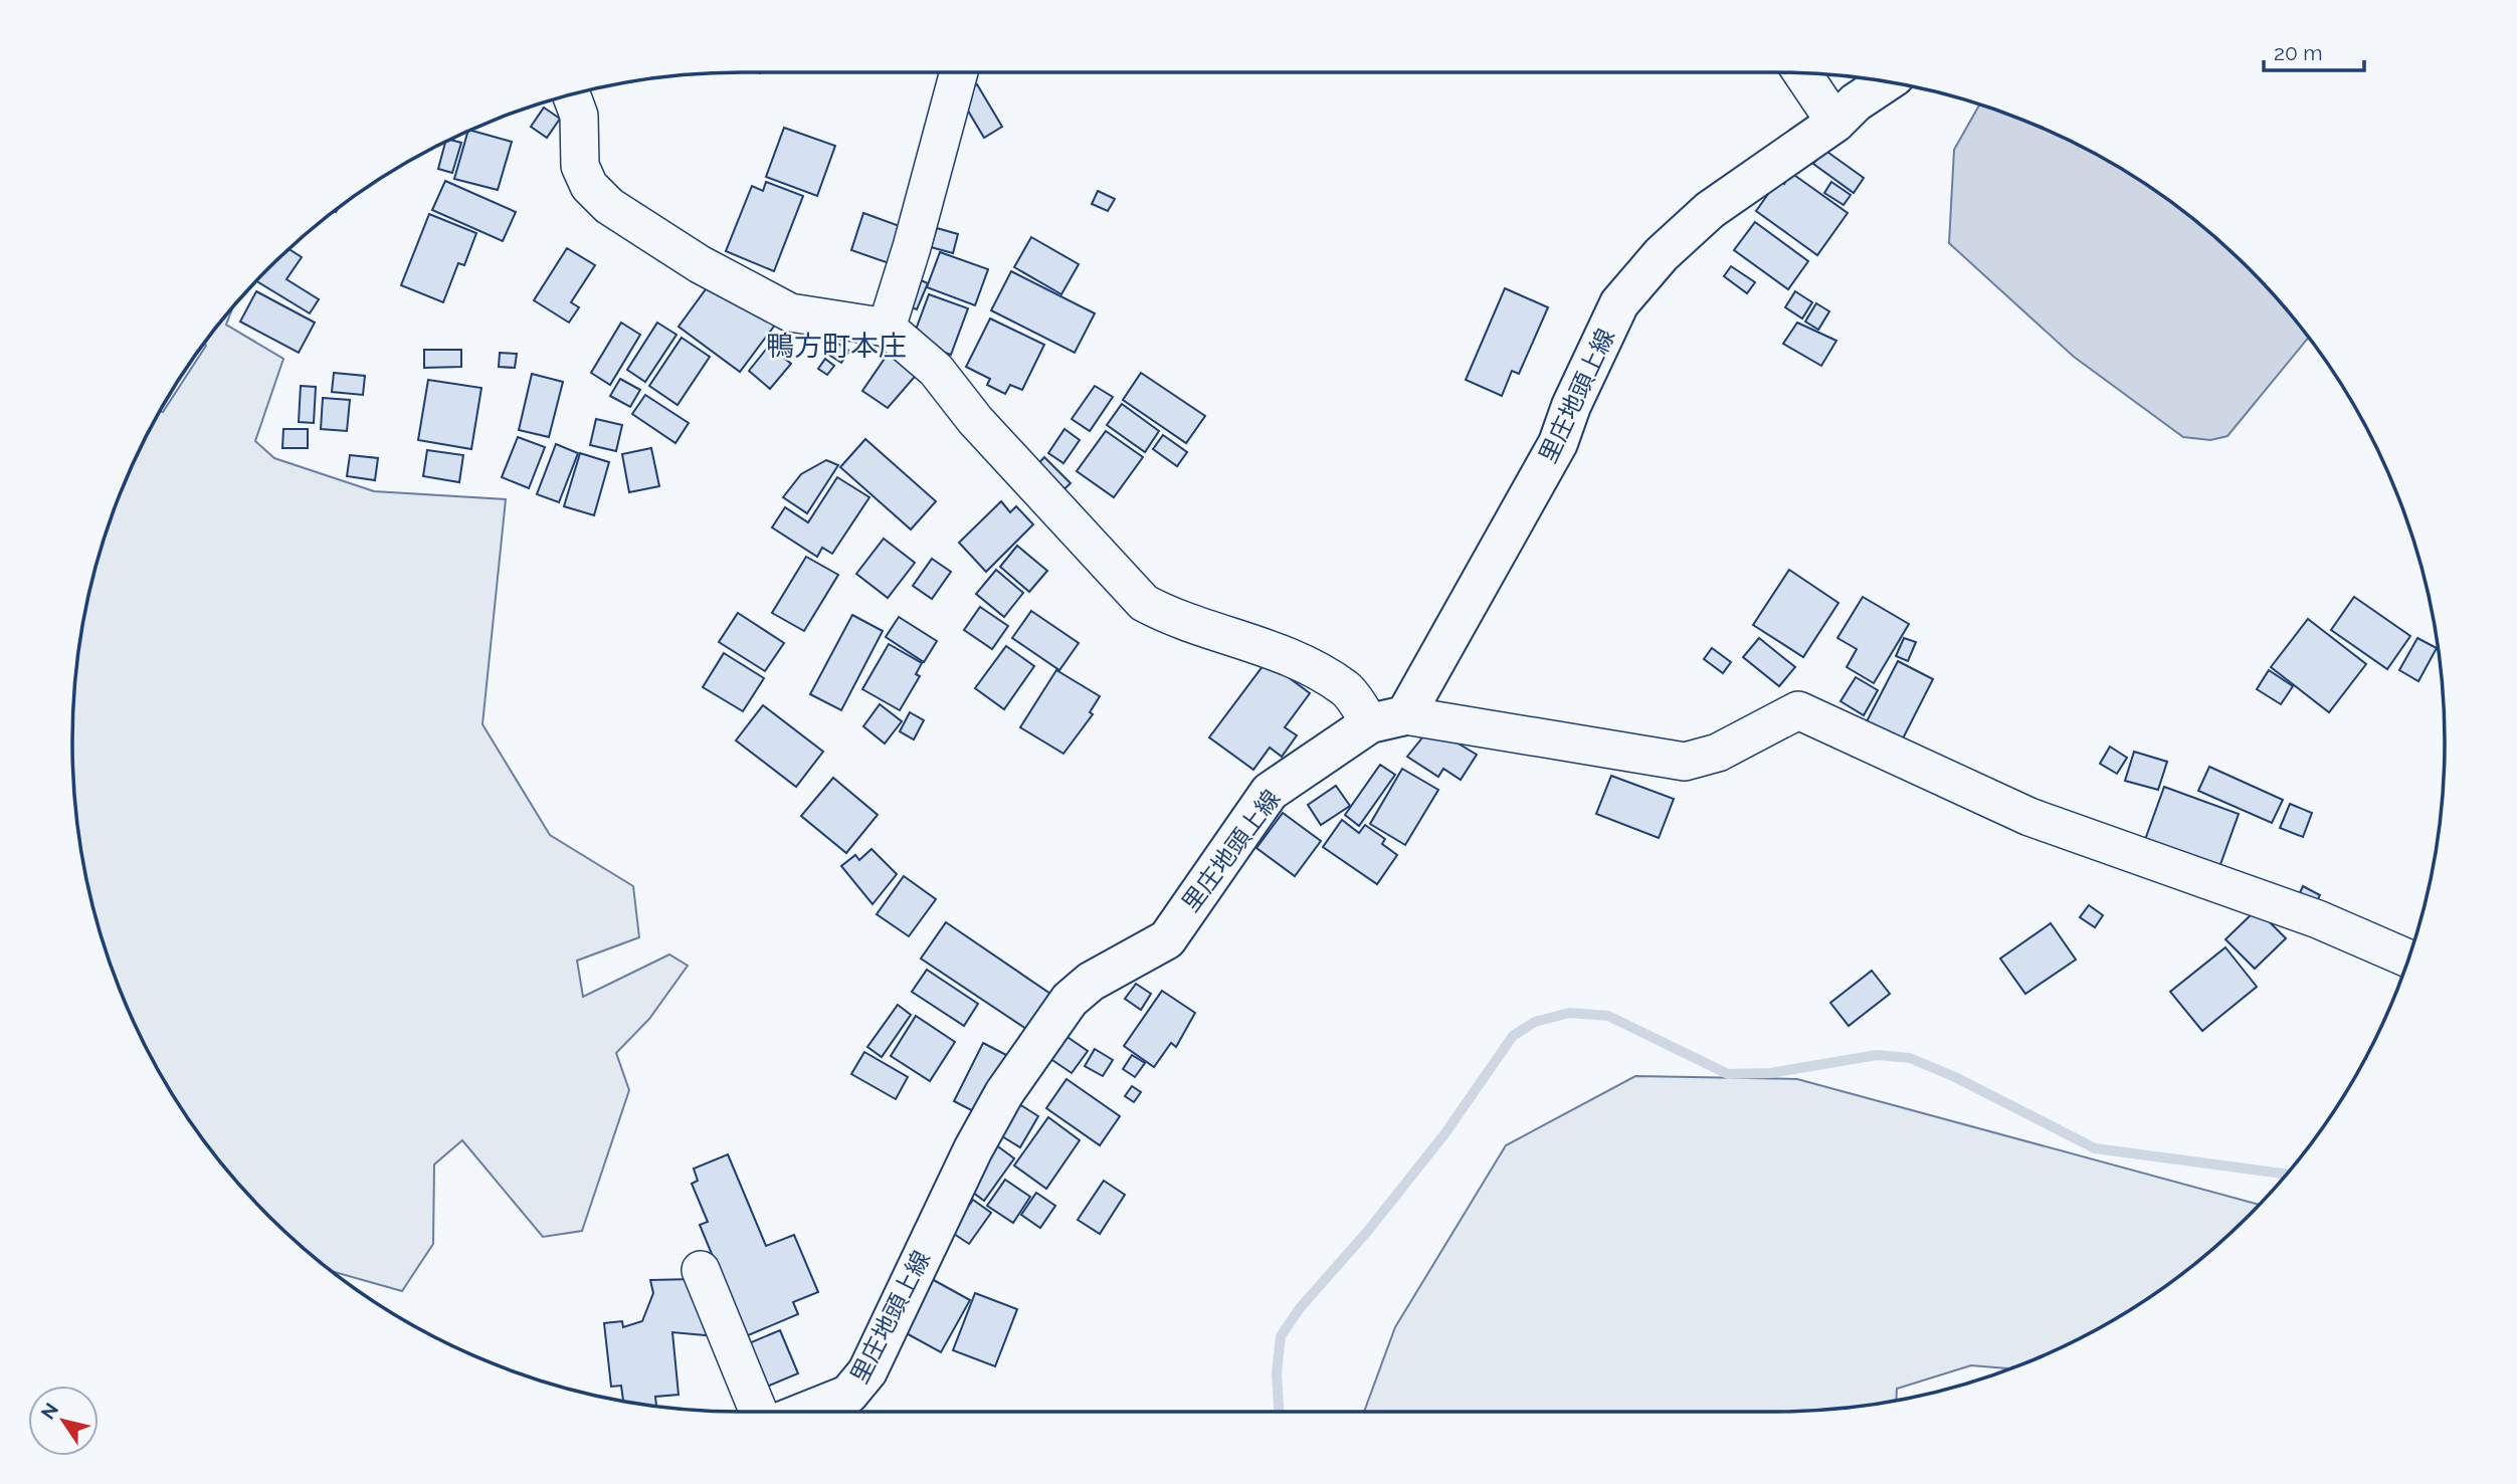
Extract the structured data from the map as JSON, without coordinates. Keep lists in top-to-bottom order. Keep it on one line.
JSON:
{"streets":{"main road":["里庄地頭上線"]},"districts":["鴨方町本庄"],"scale_bar":"20 m","north":"top left"}
